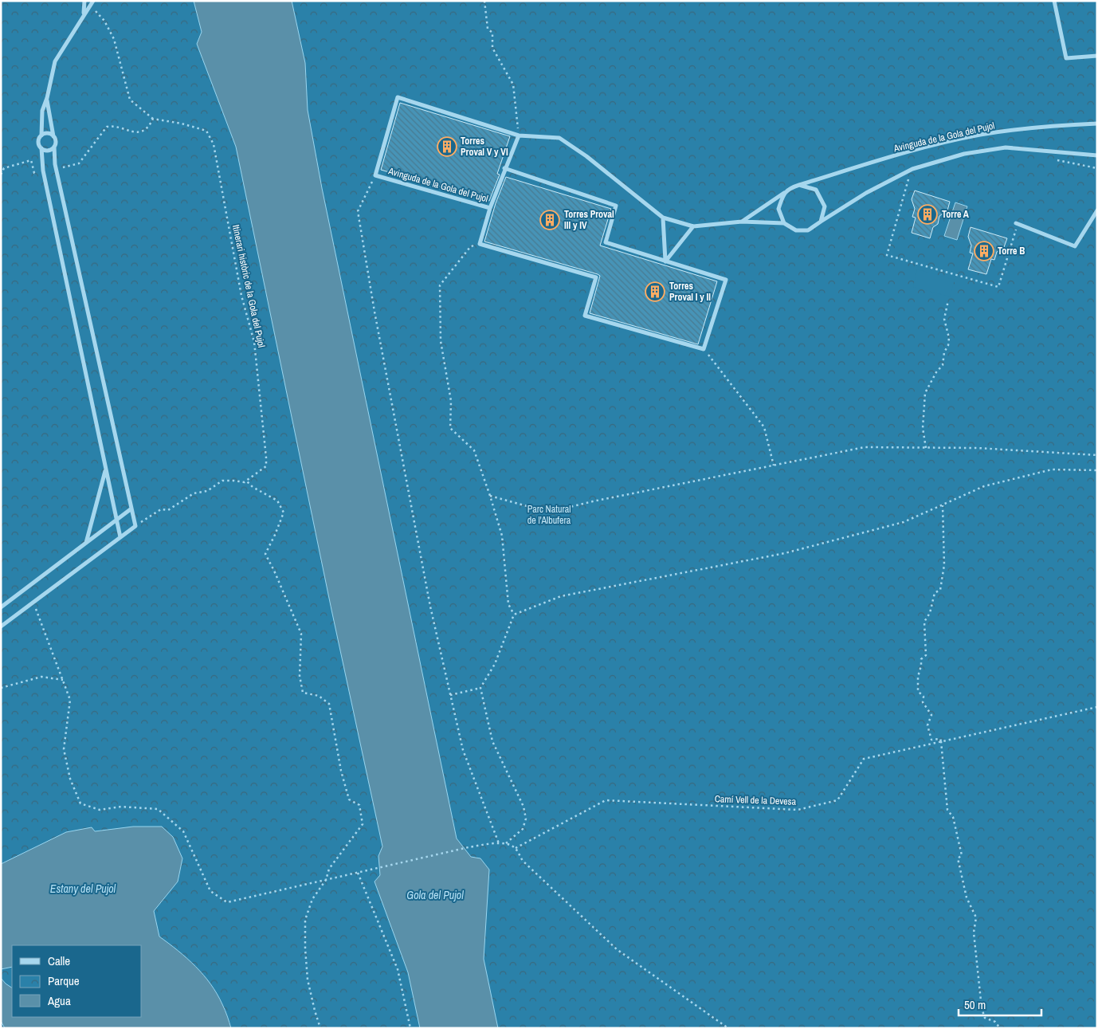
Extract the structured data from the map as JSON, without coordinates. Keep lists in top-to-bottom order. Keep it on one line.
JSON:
{"streets":{"street":["Avinguda de la Gola del Pujol"],"path":["Itinerari històric de la Gola del Pujol","Camí Vell de la Devesa"]},"water":["Estany del Pujol","Gola del Pujol"],"parks":["Parc Natural de l'Albufera"],"places":{"building":["Torres Proval V y VI","Torre A","Torres Proval III y IV","Torre B","Torres Proval I y II"]},"legend":["Calle","Parque","Agua"],"scale_bar":"50 m"}
